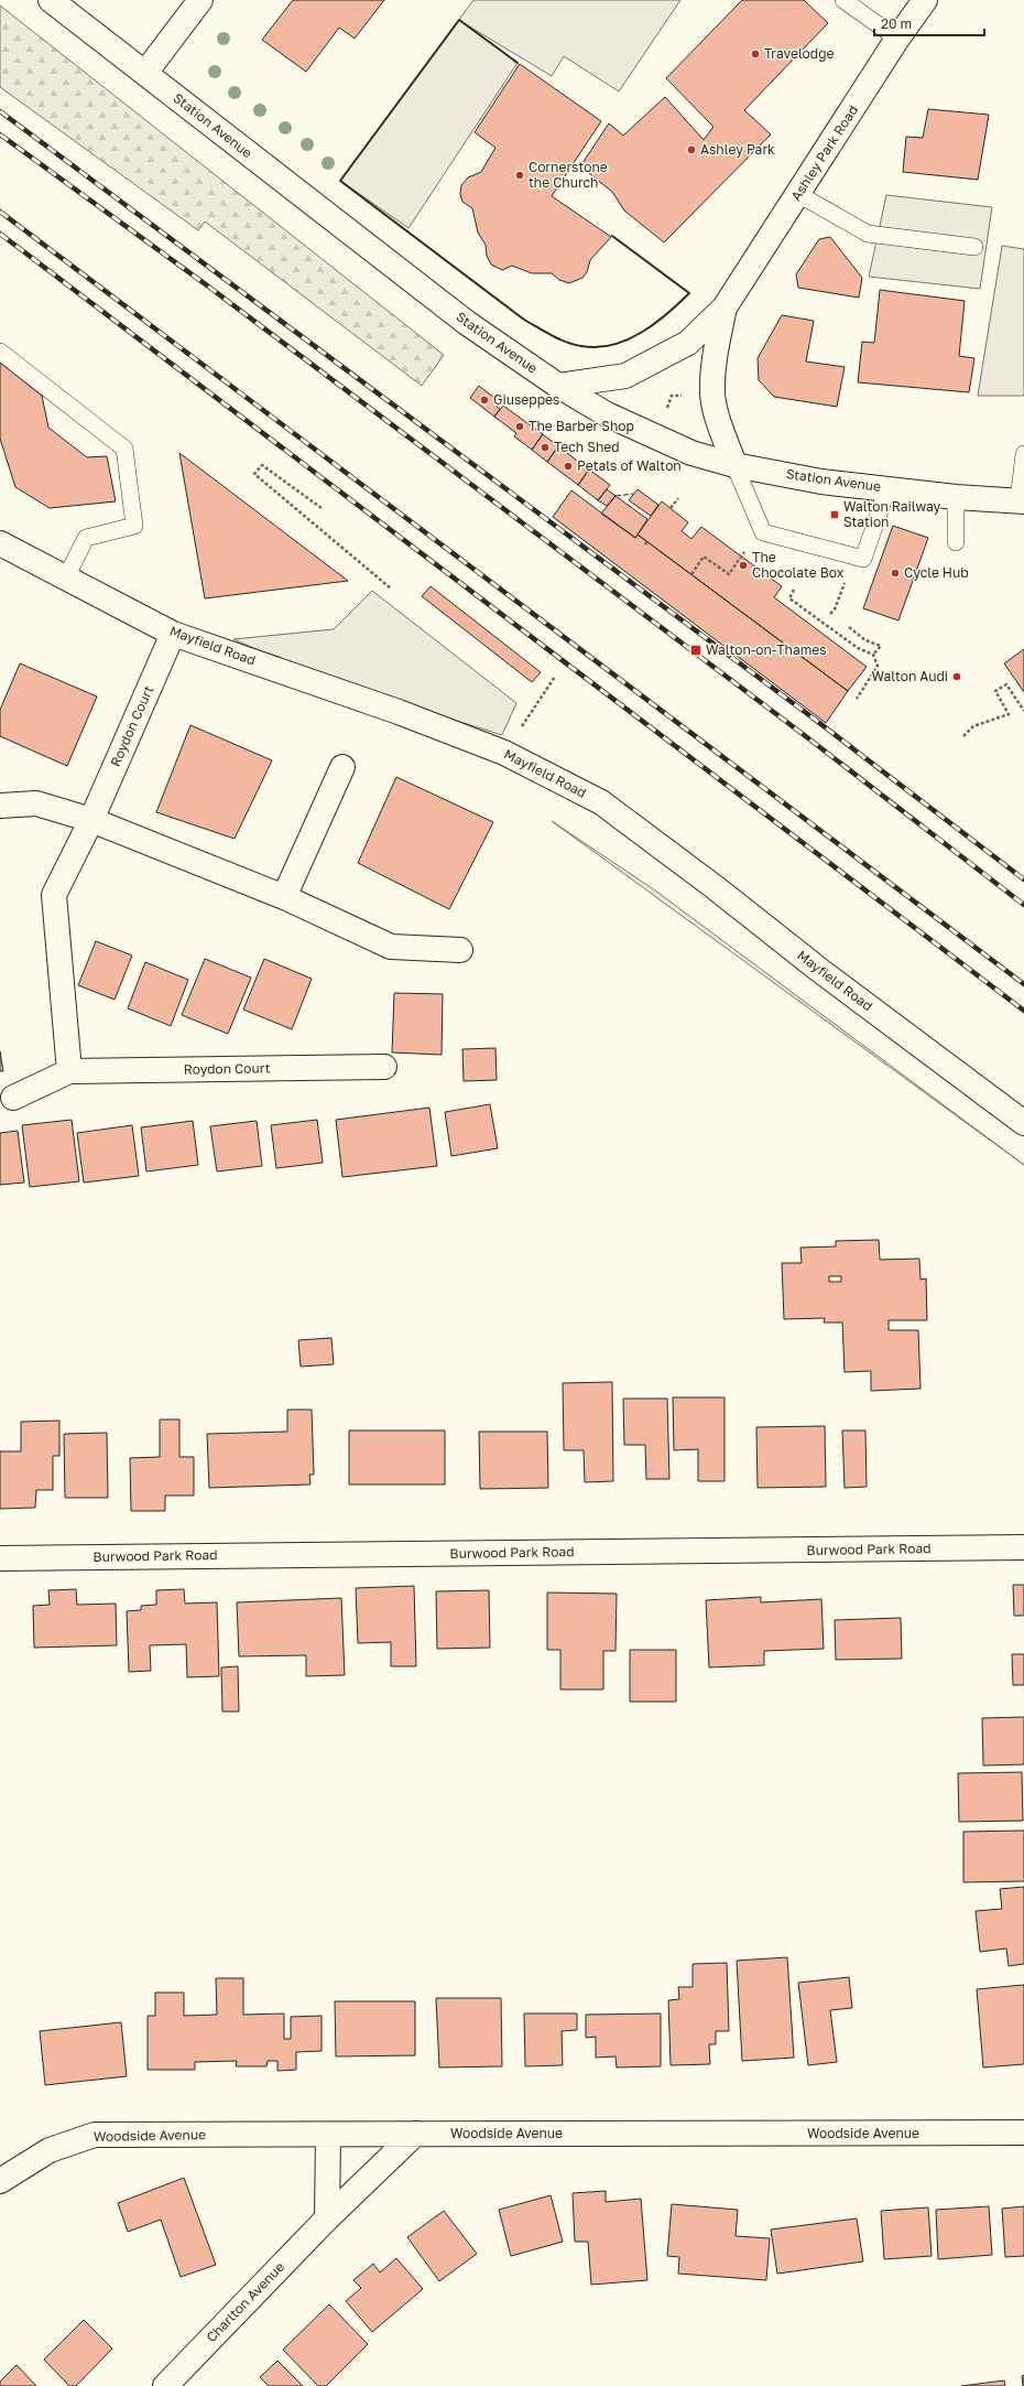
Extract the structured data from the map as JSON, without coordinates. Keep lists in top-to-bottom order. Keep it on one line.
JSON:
{"streets":{"street":["Station Avenue","Ashley Park Road","Mayfield Road","Roydon Court","Burwood Park Road","Woodside Avenue","Charlton Avenue"]},"crossings":[["Station Avenue","Ashley Park Road"],["Mayfield Road","Roydon Court"],["Woodside Avenue","Charlton Avenue"]],"places":{"other":["Travelodge","Ashley Park","Cornerstone the Church","Giuseppes","The Barber Shop","Tech Shed","Petals of Walton","The Chocolate Box","Cycle Hub","Walton Audi"],"transit":["Walton Railway Station","Walton-on-Thames"]},"scale_bar":"20 m"}
